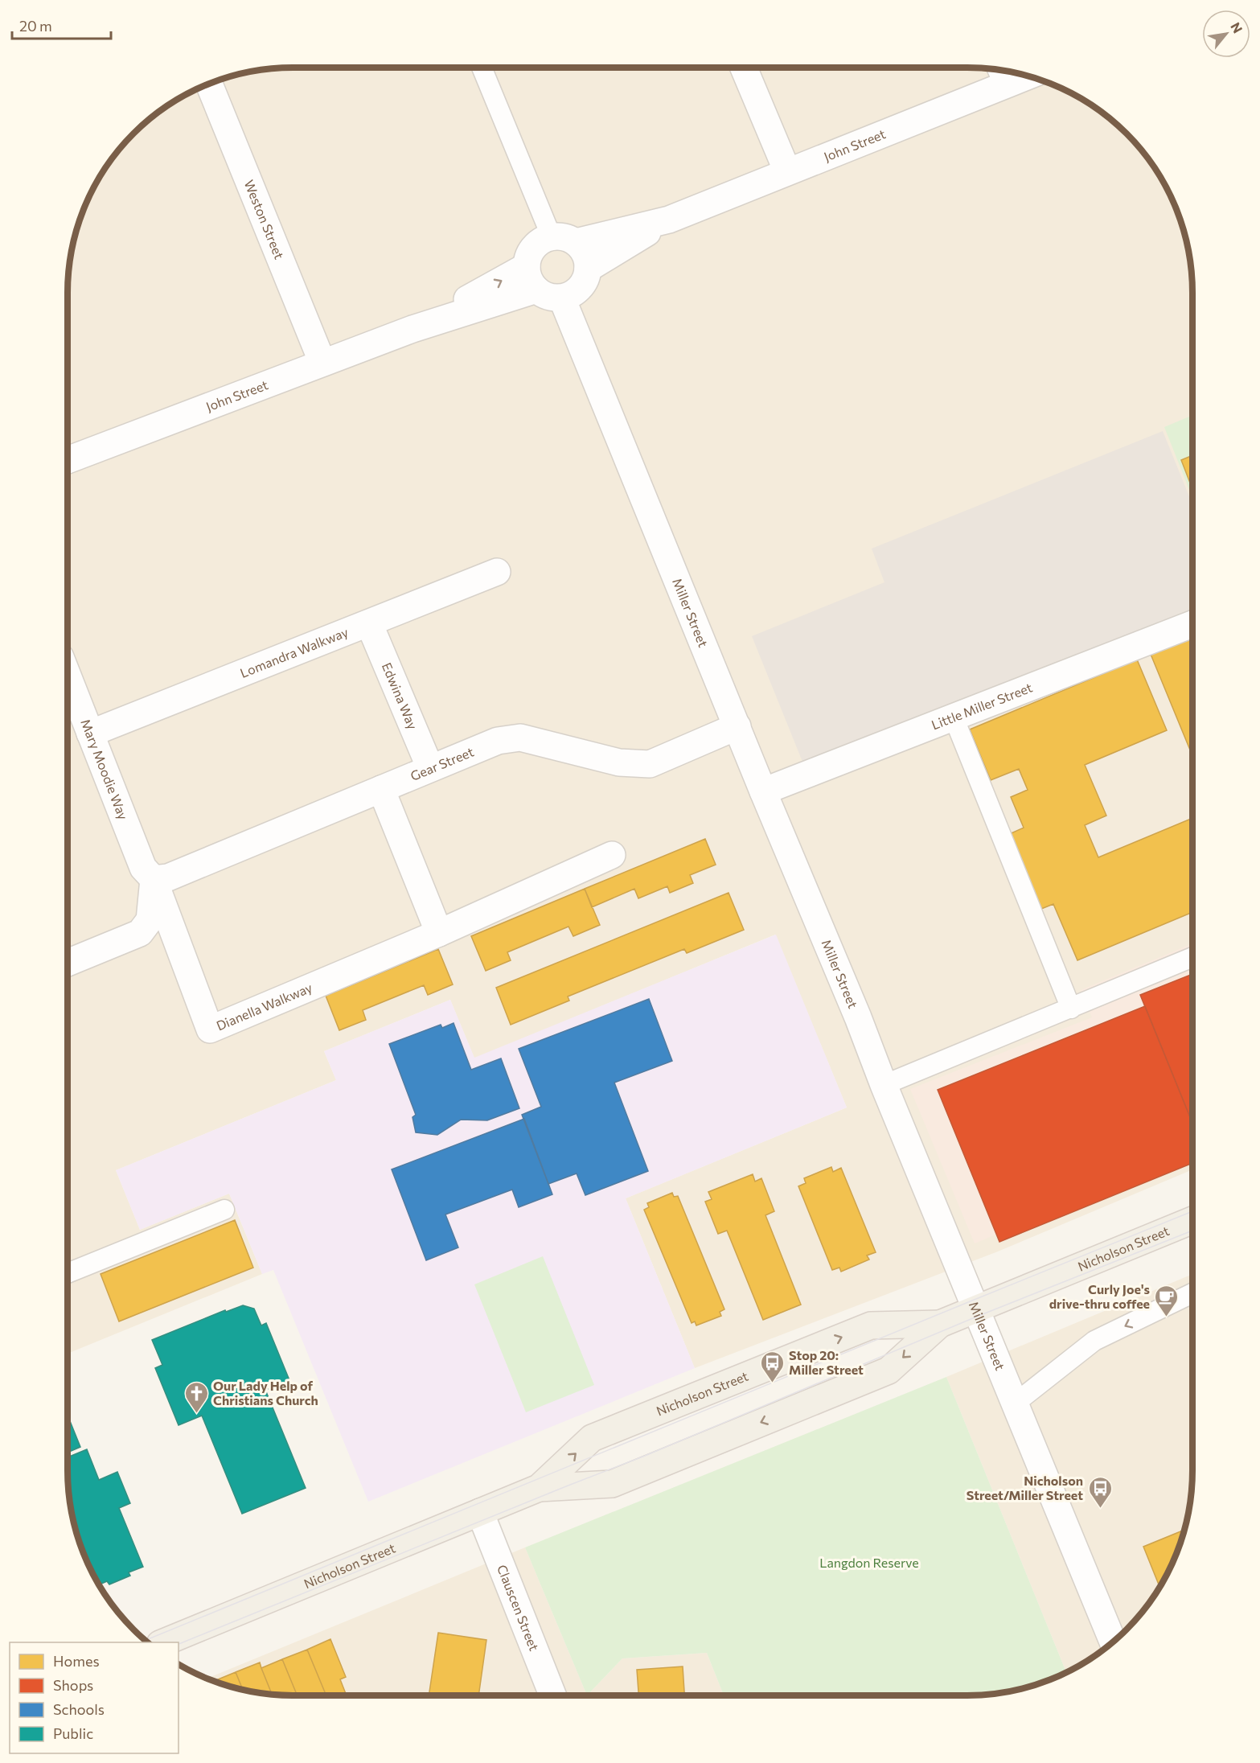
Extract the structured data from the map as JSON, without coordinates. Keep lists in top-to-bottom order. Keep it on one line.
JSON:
{"streets":{"main road":["Nicholson Street"],"street":["John Street","Weston Street","Miller Street","Lomandra Walkway","Edwina Way","Little Miller Street","Gear Street","Mary Moodie Way","Dianella Walkway","Clauscen Street"]},"crossings":[["John Street","Weston Street"],["John Street","Miller Street"],["Miller Street","Little Miller Street"],["Miller Street","Gear Street"],["Miller Street","Nicholson Street"],["Lomandra Walkway","Edwina Way"],["Lomandra Walkway","Mary Moodie Way"],["Edwina Way","Gear Street"],["Gear Street","Mary Moodie Way"],["Gear Street","Dianella Walkway"],["Mary Moodie Way","Dianella Walkway"],["Nicholson Street","Clauscen Street"]],"parks":["Langdon Reserve"],"places":{"cafe":["Curly Joe's drive-thru coffee"],"bus stop":["Stop 20: Miller Street","Nicholson Street/Miller Street"],"church":["Our Lady Help of Christians Church"]},"legend":["Homes","Shops","Schools","Public"],"scale_bar":"20 m","north":"top right"}
